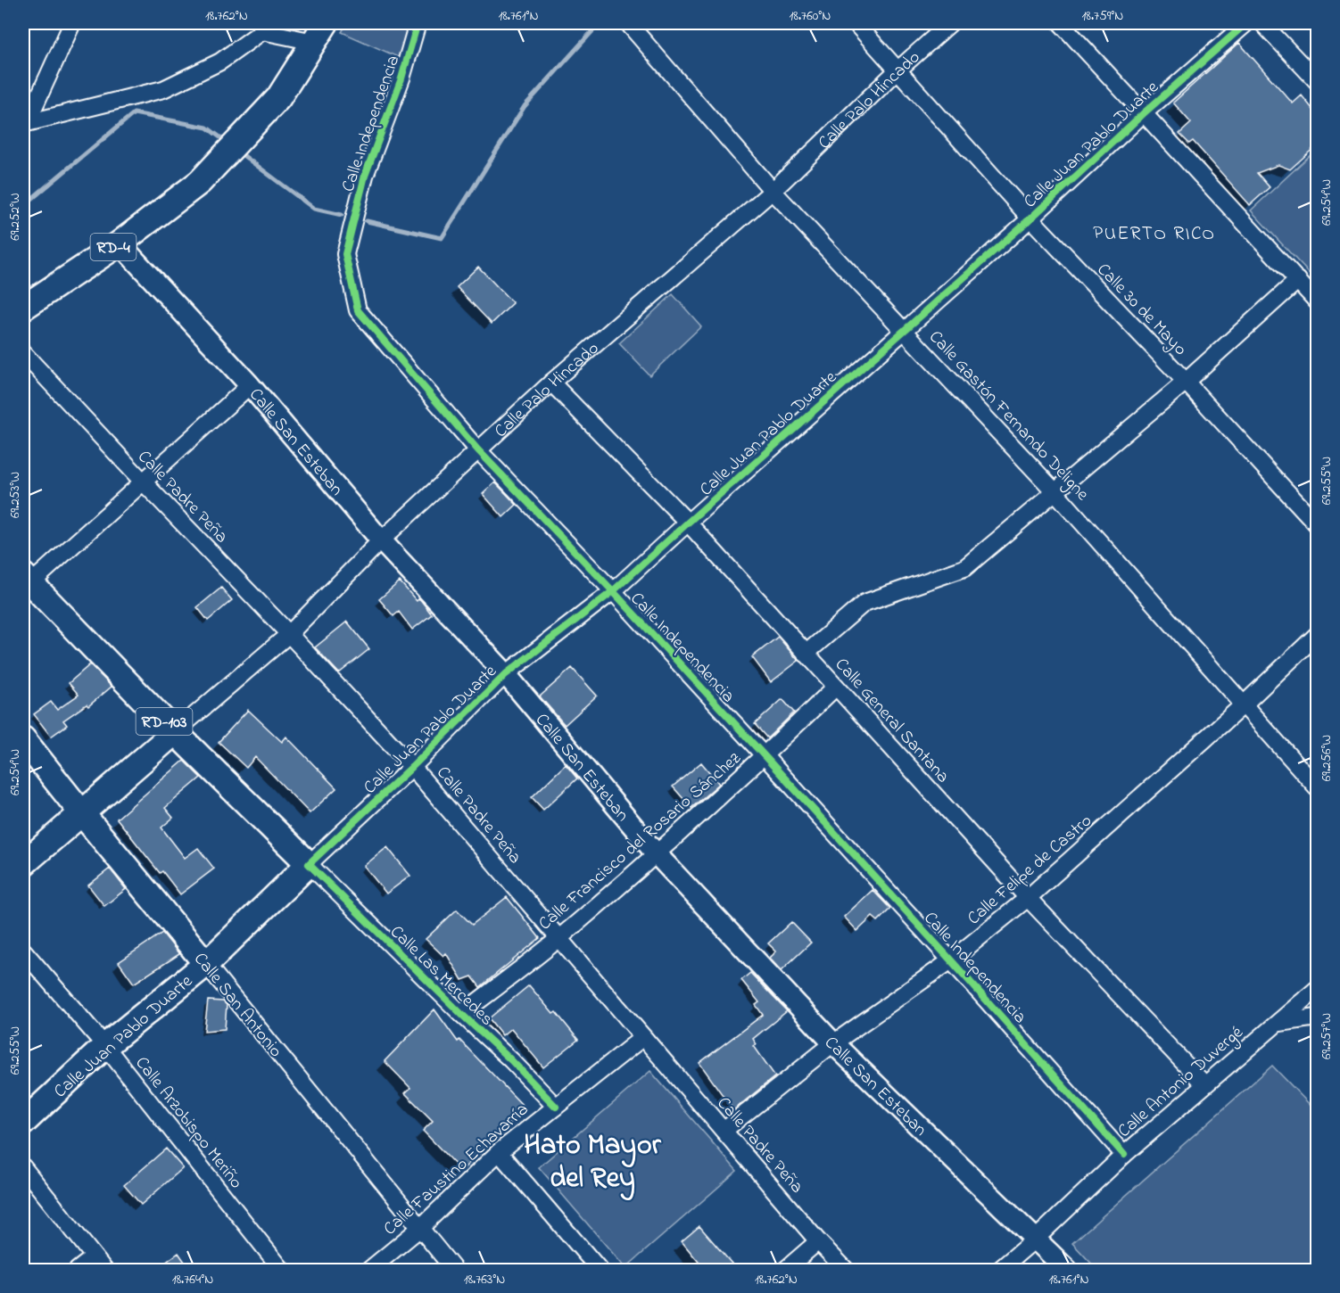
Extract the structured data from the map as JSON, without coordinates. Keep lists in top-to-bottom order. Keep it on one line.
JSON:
{"streets":{"main road":["Calle Palo Hincado","Calle Juan Pablo Duarte","RD-4","RD-103","Calle Las Mercedes","Calle San Antonio"],"street":["Calle Independencia","Calle 30 de Mayo","Calle Gastón Fernando Deligne","Calle San Esteban","Calle Padre Peña","Calle General Santana","Calle Francisco del Rosario Sánchez","Calle Felipe de Castro","Calle Antonio Duvergé","Calle Arzobispo Meriño","Calle Faustino Echavarría"]},"crossings":[["Calle Palo Hincado","Calle Independencia"],["Calle Palo Hincado","Calle 30 de Mayo"],["Calle Palo Hincado","Calle Gastón Fernando Deligne"],["Calle Palo Hincado","Calle San Esteban"],["Calle Palo Hincado","Calle Padre Peña"],["Calle Palo Hincado","Calle General Santana"],["Calle Palo Hincado","Calle Las Mercedes"],["Calle Palo Hincado","Calle San Antonio"],["Calle Independencia","Calle Juan Pablo Duarte"],["Calle Independencia","Calle Francisco del Rosario Sánchez"],["Calle Independencia","Calle Felipe de Castro"],["Calle Independencia","Calle Antonio Duvergé"],["Calle Juan Pablo Duarte","Calle 30 de Mayo"],["Calle Juan Pablo Duarte","Calle Gastón Fernando Deligne"],["Calle Juan Pablo Duarte","Calle San Esteban"],["Calle Juan Pablo Duarte","Calle Padre Peña"],["Calle Juan Pablo Duarte","Calle General Santana"],["Calle Juan Pablo Duarte","Calle Las Mercedes"],["Calle Juan Pablo Duarte","Calle San Antonio"],["Calle Juan Pablo Duarte","Calle Arzobispo Meriño"],["RD-4","Calle San Esteban"],["Calle Gastón Fernando Deligne","Calle Felipe de Castro"],["Calle San Esteban","Calle Francisco del Rosario Sánchez"],["Calle San Esteban","Calle Felipe de Castro"],["Calle San Esteban","Calle Antonio Duvergé"],["Calle Padre Peña","Calle Francisco del Rosario Sánchez"],["Calle Padre Peña","Calle Felipe de Castro"],["Calle Padre Peña","Calle Faustino Echavarría"],["Calle General Santana","Calle Francisco del Rosario Sánchez"],["Calle General Santana","Calle Felipe de Castro"],["Calle General Santana","Calle Antonio Duvergé"],["Calle Francisco del Rosario Sánchez","Calle Las Mercedes"],["Calle Las Mercedes","Calle Faustino Echavarría"],["Calle San Antonio","Calle Faustino Echavarría"]],"districts":["PUERTO RICO","Hato Mayor del Rey"],"coordinates":["18.762°N","18.761°N","18.760°N","18.759°N","69.254°W","69.252°W","69.255°W","69.253°W","69.256°W","69.257°W","18.764°N","18.763°N"]}
